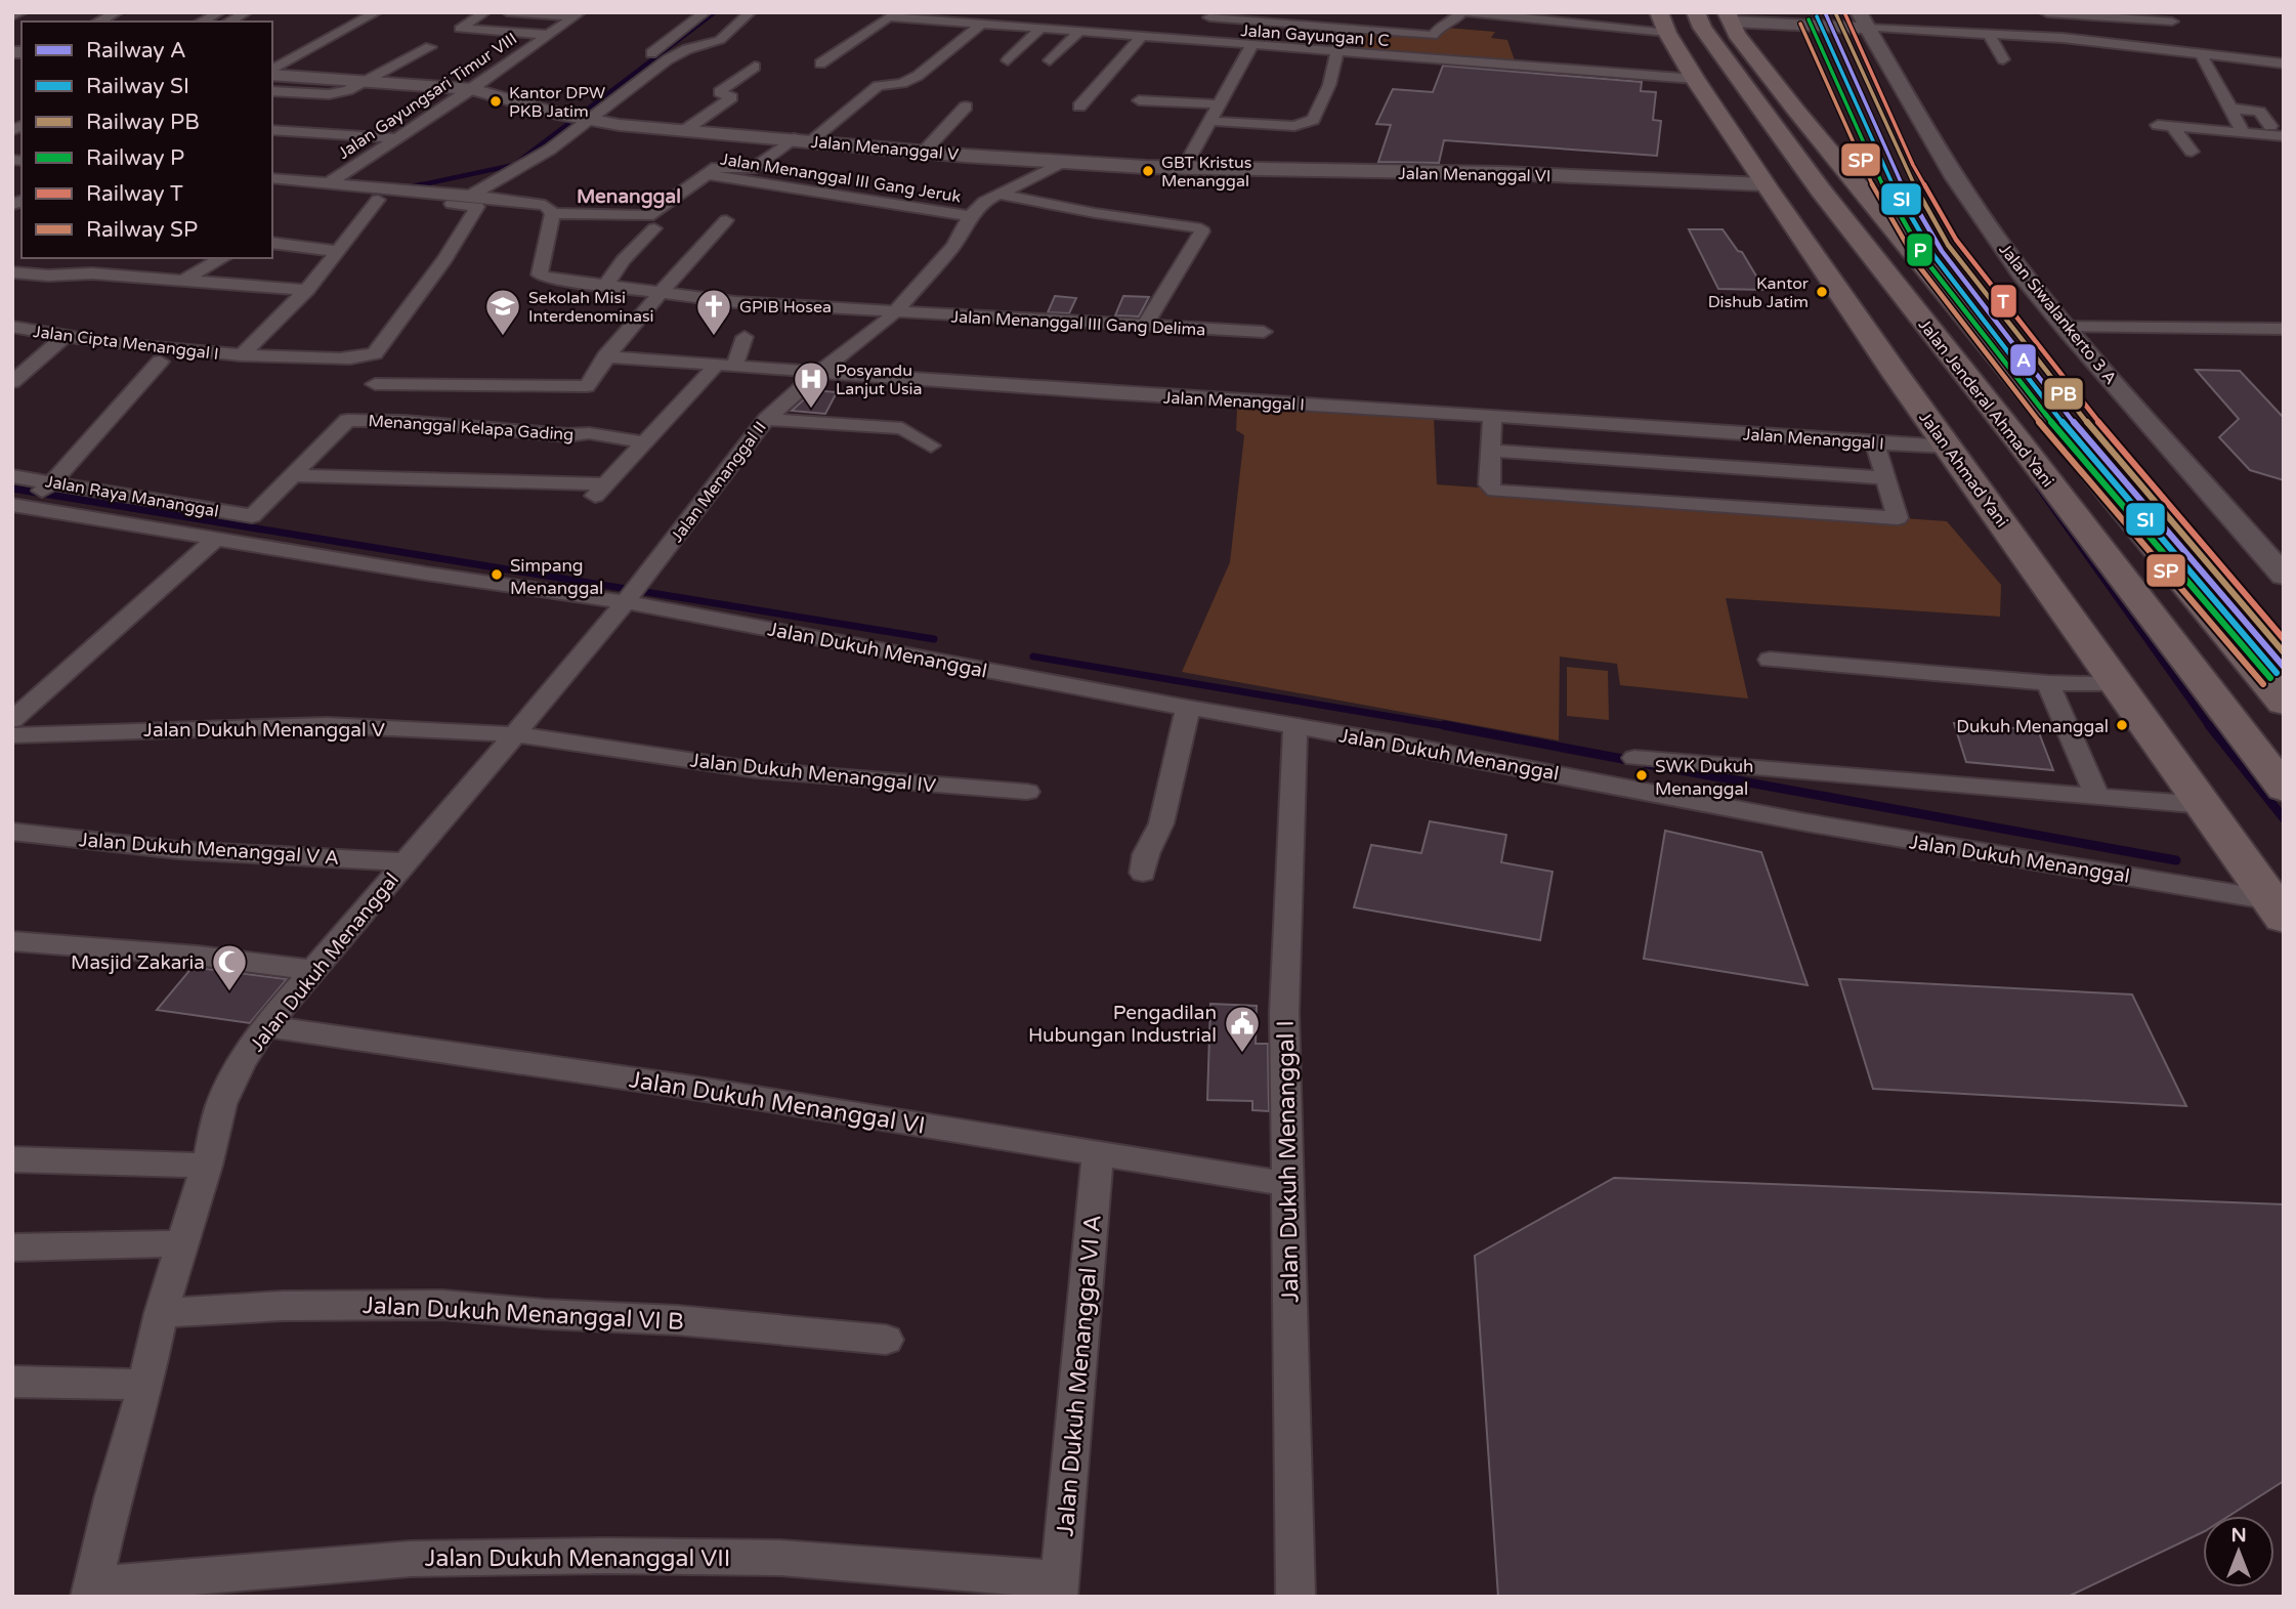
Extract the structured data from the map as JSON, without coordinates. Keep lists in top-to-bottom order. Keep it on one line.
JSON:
{"streets":{"highway":["Jalan Jenderal Ahmad Yani","Jalan Ahmad Yani"],"street":["Jalan Gayungan I C","Jalan Gayungsari Timur VIII","Jalan Menanggal V","Jalan Menanggal VI","Jalan Menanggal III Gang Jeruk","Jalan Siwalankerto 3 A","Jalan Menanggal III Gang Delima","Jalan Cipta Menanggal I","Jalan Menanggal I","Menanggal Kelapa Gading","Jalan Menanggal II","Jalan Raya Mananggal","Jalan Dukuh Menanggal","Jalan Dukuh Menanggal V","Jalan Dukuh Menanggal IV","Jalan Dukuh Menanggal V A","Jalan Dukuh Menanggal VI","Jalan Dukuh Menanggal I","Jalan Dukuh Menanggal VI B","Jalan Dukuh Menanggal VI A","Jalan Dukuh Menanggal VII"]},"crossings":[["Jalan Gayungan I C","Jalan Ahmad Yani"],["Jalan Gayungsari Timur VIII","Jalan Menanggal V"],["Jalan Menanggal V","Jalan Menanggal VI"],["Jalan Menanggal VI","Jalan Ahmad Yani"],["Jalan Menanggal III Gang Jeruk","Jalan Menanggal II"],["Jalan Menanggal III Gang Delima","Jalan Menanggal II"],["Jalan Menanggal I","Jalan Ahmad Yani"],["Jalan Menanggal I","Jalan Menanggal II"],["Menanggal Kelapa Gading","Jalan Raya Mananggal"],["Jalan Ahmad Yani","Jalan Dukuh Menanggal"],["Jalan Menanggal II","Jalan Dukuh Menanggal"],["Jalan Dukuh Menanggal","Jalan Dukuh Menanggal V"],["Jalan Dukuh Menanggal","Jalan Dukuh Menanggal IV"],["Jalan Dukuh Menanggal","Jalan Dukuh Menanggal V A"],["Jalan Dukuh Menanggal","Jalan Dukuh Menanggal VI"],["Jalan Dukuh Menanggal","Jalan Dukuh Menanggal I"],["Jalan Dukuh Menanggal","Jalan Dukuh Menanggal VI B"],["Jalan Dukuh Menanggal","Jalan Dukuh Menanggal VII"],["Jalan Dukuh Menanggal V","Jalan Dukuh Menanggal IV"],["Jalan Dukuh Menanggal VI","Jalan Dukuh Menanggal I"],["Jalan Dukuh Menanggal VI","Jalan Dukuh Menanggal VI A"],["Jalan Dukuh Menanggal VI A","Jalan Dukuh Menanggal VII"]],"districts":["Menanggal"],"places":{"other":["Kantor DPW PKB Jatim","GBT Kristus Menanggal","Kantor Dishub Jatim","Simpang Menanggal","Dukuh Menanggal","SWK Dukuh Menanggal"],"school or university":["Sekolah Misi Interdenominasi"],"church":["GPIB Hosea"],"hospital":["Posyandu Lanjut Usia"],"mosque":["Masjid Zakaria"],"public building":["Pengadilan Hubungan Industrial"]},"lines":["rail line A","rail line PB","rail line T","rail line SI","rail line P","rail line SP"],"legend":["Railway A","Railway SI","Railway PB","Railway P","Railway T","Railway SP"],"north":"top"}
